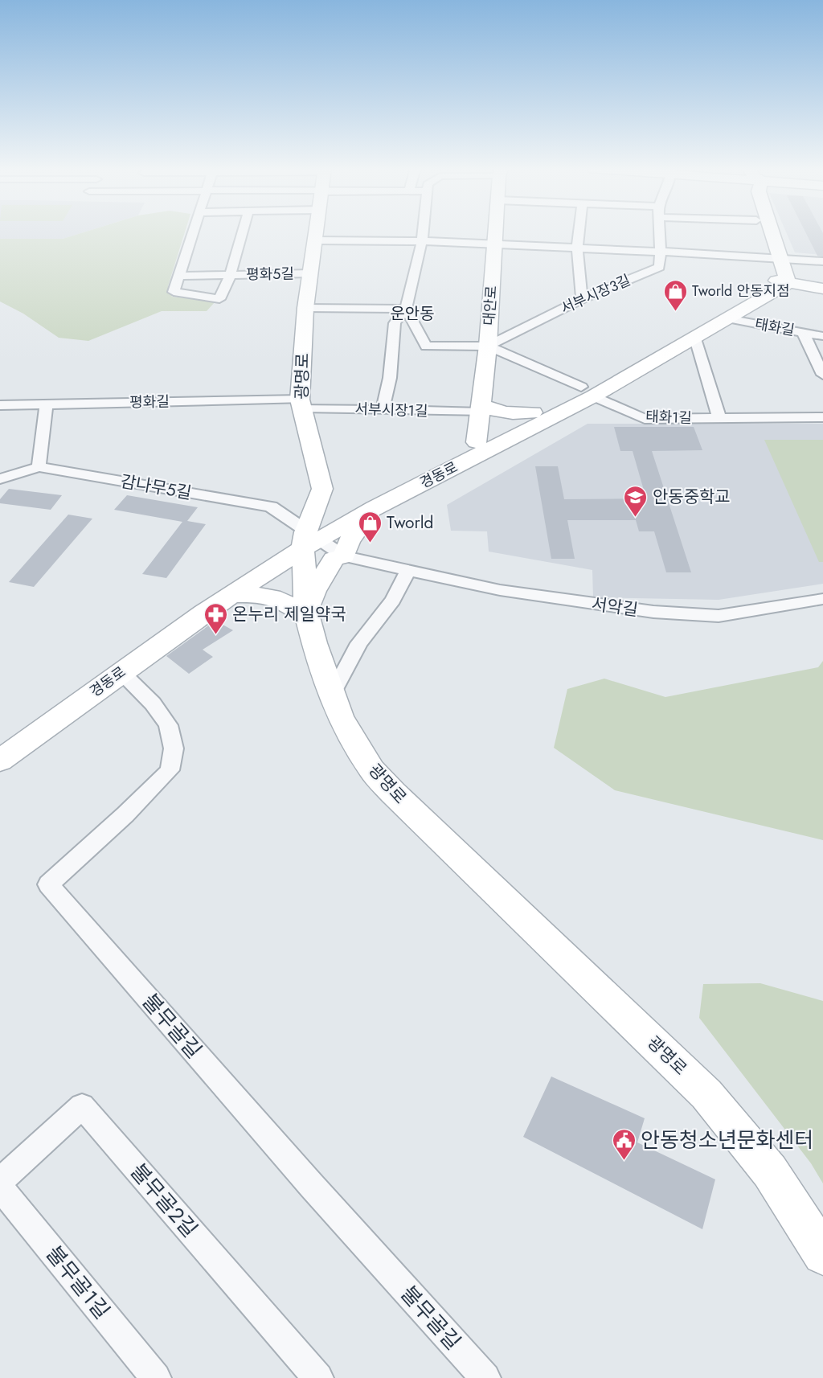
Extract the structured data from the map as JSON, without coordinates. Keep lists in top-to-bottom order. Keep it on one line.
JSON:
{"streets":{"street":["평화5길","서부시장3길","대안로","태화길","광명로","평화길","서부시장1길","태화1길","경동로","감나무5길","서악길","불무골길","불무골2길","불무골1길"]},"crossings":[["평화5길","광명로"],["서부시장3길","대안로"],["서부시장3길","태화1길"],["대안로","서부시장1길"],["대안로","태화1길"],["대안로","경동로"],["태화길","경동로"],["광명로","평화길"],["광명로","서부시장1길"],["광명로","경동로"],["광명로","감나무5길"],["광명로","서악길"],["평화길","서부시장1길"],["태화1길","경동로"],["경동로","감나무5길"],["경동로","서악길"],["경동로","불무골길"],["감나무5길","서악길"]],"districts":["운안동"],"places":{"shop":["Tworld 안동지점","Tworld"],"school or university":["안동중학교"],"pharmacy":["온누리 제일약국"],"public building":["안동청소년문화센터"]}}
